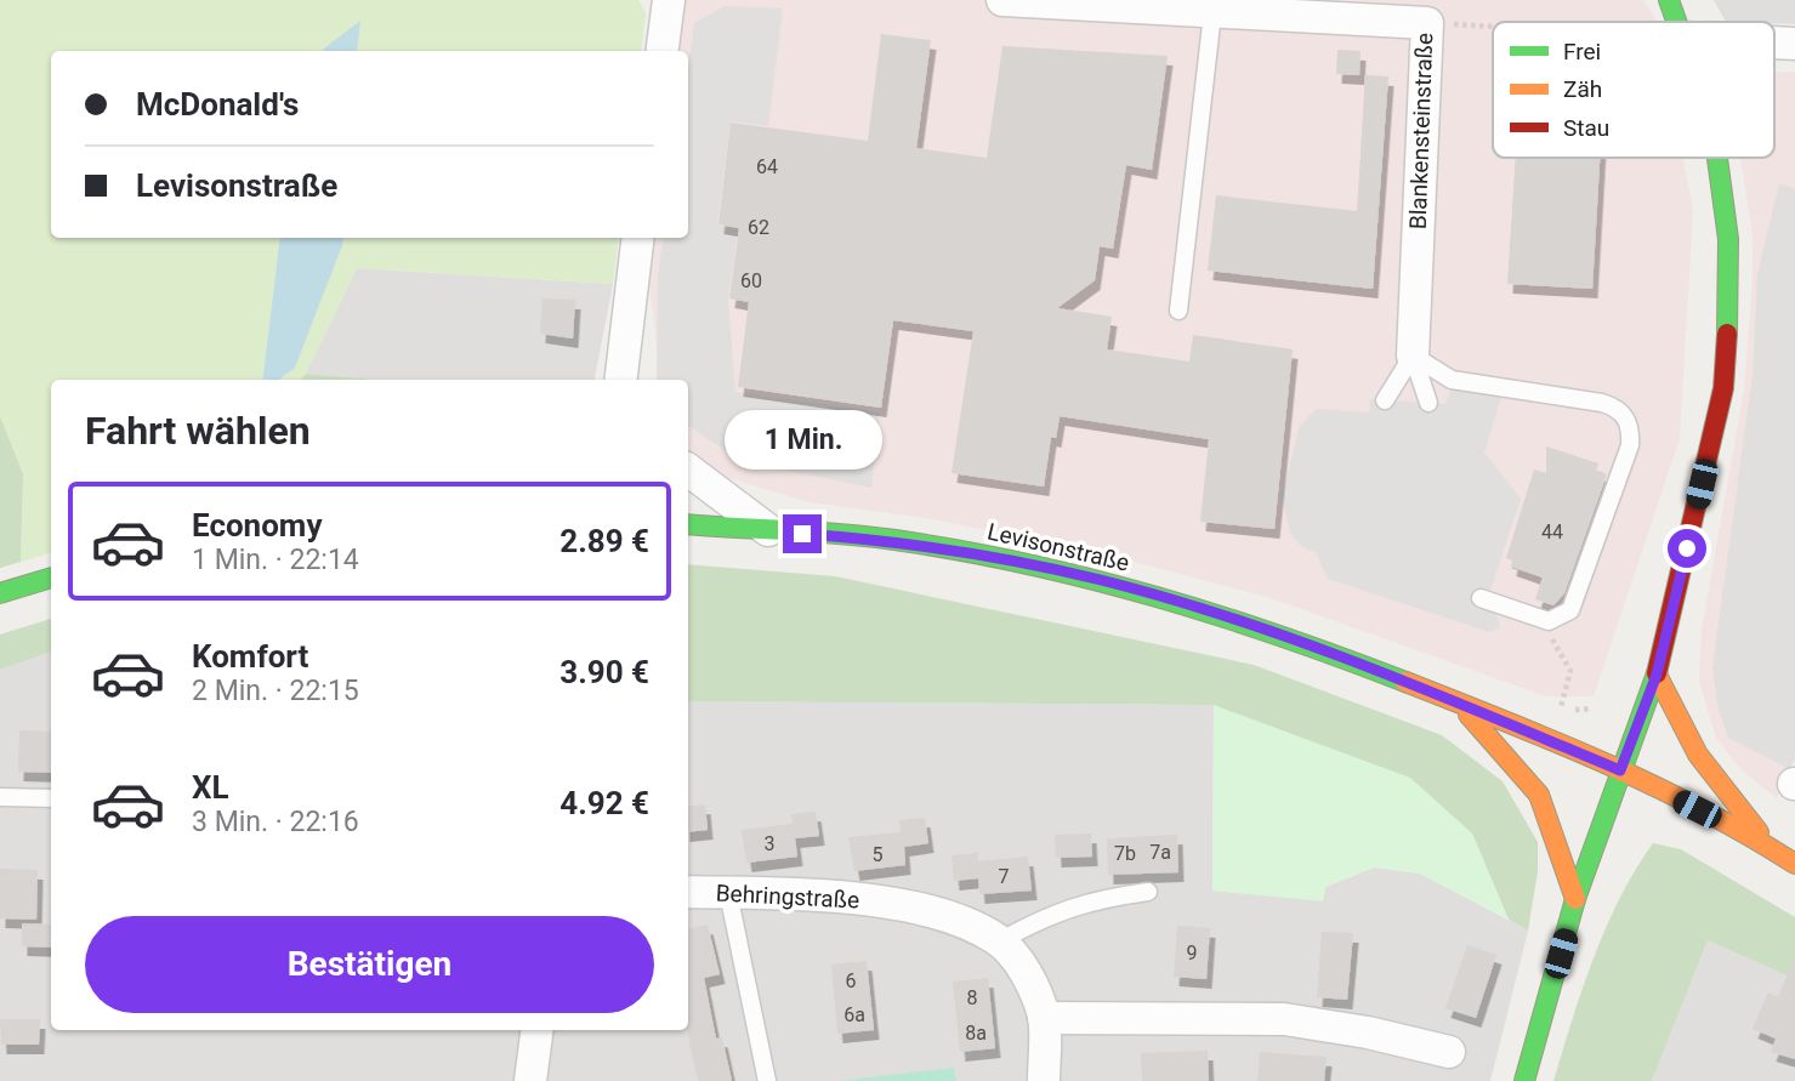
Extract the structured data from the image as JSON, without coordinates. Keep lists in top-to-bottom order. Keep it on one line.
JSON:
{"streets":{"main road":["Levisonstraße"],"street":["Blankensteinstraße","Behringstraße"]},"house_numbers":["64","62","60","44","3","7a","7b","5","7","9","6","8","6a","8a"],"legend":["Frei","Zäh","Stau"],"page":{"banner":["McDonald's","Levisonstraße"],"heading":"Fahrt wählen","bubble":"1 Min.","list":[{"name":"Economy","note":"1 Min. · 22:14","value":"2.89 €"},{"name":"Komfort","note":"2 Min. · 22:15","value":"3.90 €"},{"name":"XL","note":"3 Min. · 22:16","value":"4.92 €"}],"buttons":"Bestätigen"}}
